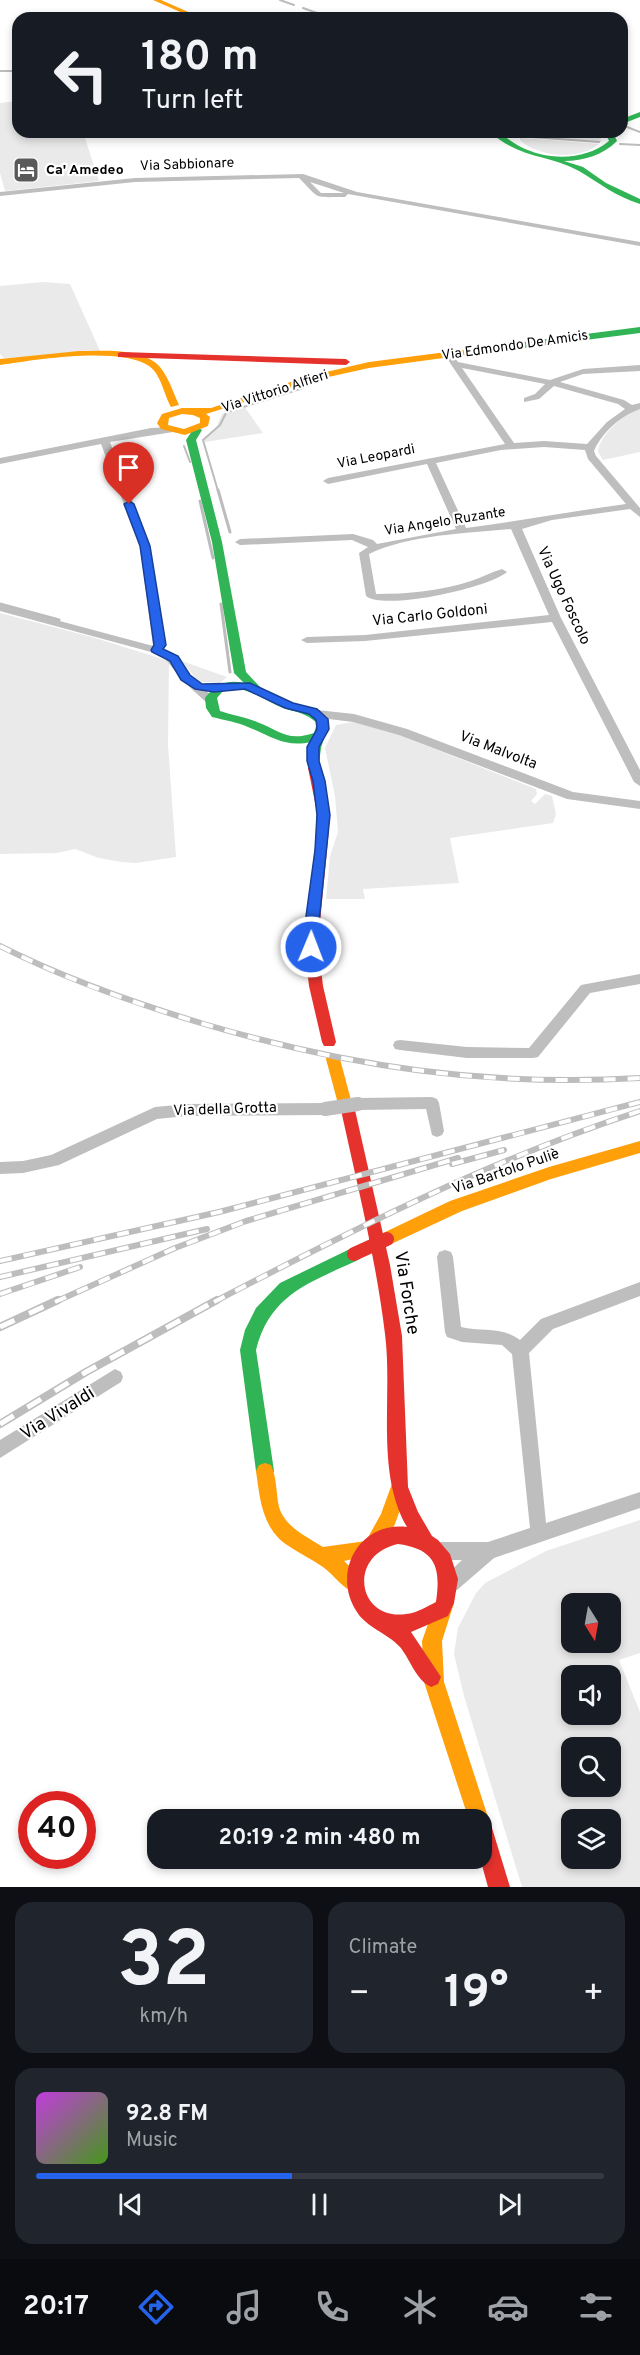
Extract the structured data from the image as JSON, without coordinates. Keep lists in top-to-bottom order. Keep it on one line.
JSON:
{"streets":{"street":["Via Sabbionare","Via Edmondo De Amicis","Via Vittorio Alfieri","Via Leopardi","Via Angelo Ruzante","Via Ugo Foscolo","Via Carlo Goldoni","Via Malvolta","Via della Grotta","Via Bartolo Puliè","Via Forche","Via Vivaldi"]},"crossings":[["Via Edmondo De Amicis","Via Vittorio Alfieri"],["Via Leopardi","Via Angelo Ruzante"],["Via Angelo Ruzante","Via Ugo Foscolo"],["Via Ugo Foscolo","Via Carlo Goldoni"],["Via della Grotta","Via Forche"],["Via Bartolo Puliè","Via Forche"]],"places":{"hotel":["Ca' Amedeo"]},"north":"bottom","page":{"turn":["180 m","Turn left"],"limit":"40","trip":"20:19 · 2 min · 480 m","tile":[["32","km/h"],"Climate"],"heat":["−","19°","+"],"song":["92.8 FM","Music"],"tabs":"20:17"}}
